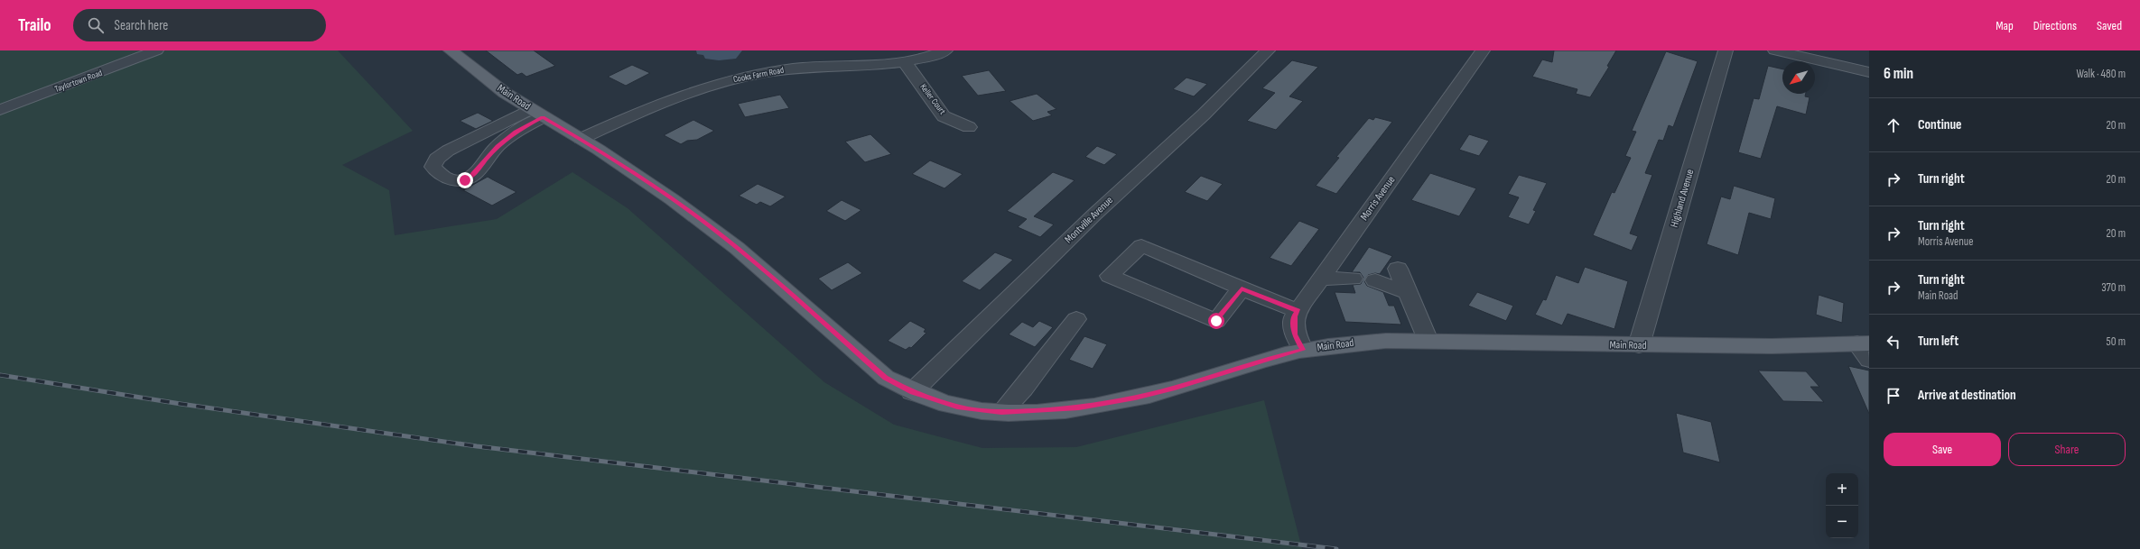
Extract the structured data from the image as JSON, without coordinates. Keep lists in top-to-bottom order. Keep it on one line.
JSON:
{"streets":{"main road":["Main Road"],"street":["Cooks Farm Road","Taylortown Road","Keller Court","Morris Avenue","Highland Avenue","Montville Avenue"]},"crossings":[["Cooks Farm Road","Main Road"],["Cooks Farm Road","Keller Court"],["Main Road","Morris Avenue"],["Main Road","Highland Avenue"],["Main Road","Montville Avenue"]],"north":"bottom left","page":{"header":"Trailo","search":"Search here","nav":["Map","Directions","Saved"],"heading":["6 min","Walk · 480 m"],"list":[["Continue","20 m"],["Turn right","20 m"],["Turn right","Morris Avenue","20 m"],["Turn right","Main Road","370 m"],["Turn left","50 m"],"Arrive at destination"],"buttons":["Save","Share"],"map_buttons":["+","−"]}}
